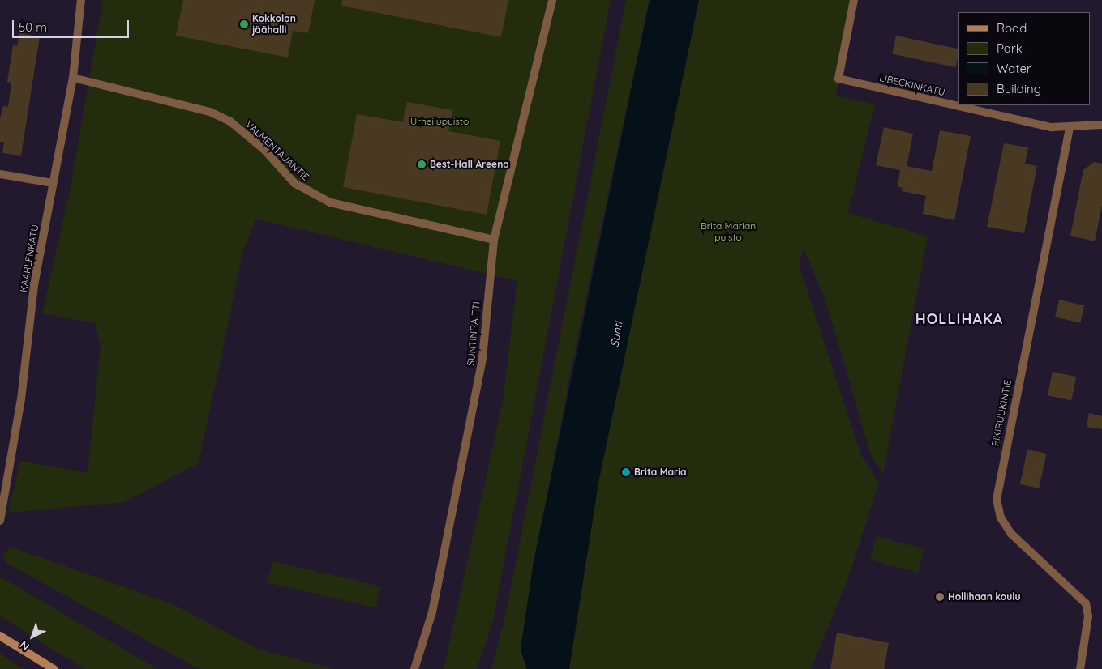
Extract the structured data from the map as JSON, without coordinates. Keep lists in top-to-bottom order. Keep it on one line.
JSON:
{"streets":{"street":["LIBECKINKATU","VALMENTAJANTIE","KAARLENKATU","SUNTINRAITTI","PIKIRUUKINTIE"]},"crossings":[["LIBECKINKATU","PIKIRUUKINTIE"],["VALMENTAJANTIE","KAARLENKATU"],["VALMENTAJANTIE","SUNTINRAITTI"]],"districts":["HOLLIHAKA"],"water":["Sunti"],"parks":["Urheilupuisto","Brita Marian puisto"],"places":["Kokkolan jäähalli","Best‑Hall Areena","Brita Maria","Hollihaan koulu"],"legend":["Road","Park","Water","Building"],"scale_bar":"50 m","north":"bottom left"}
